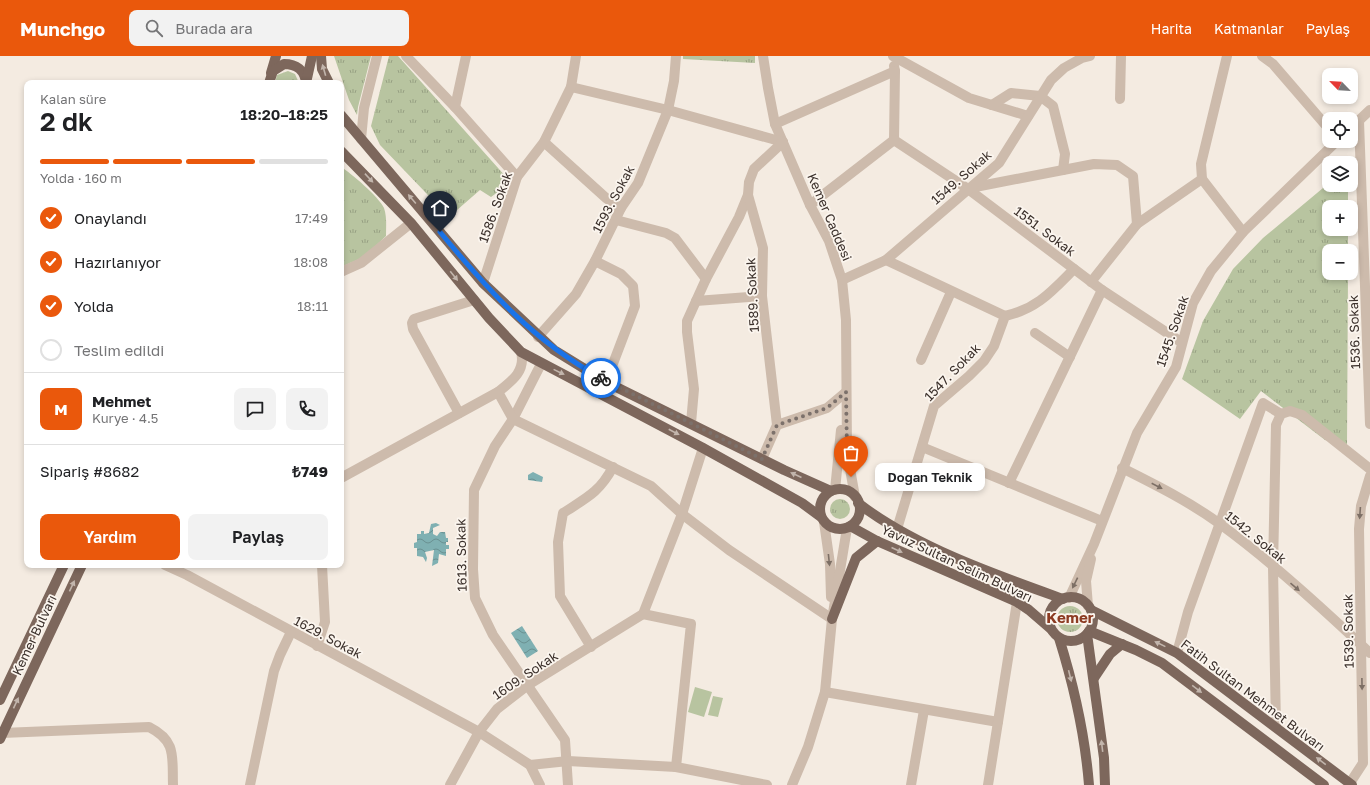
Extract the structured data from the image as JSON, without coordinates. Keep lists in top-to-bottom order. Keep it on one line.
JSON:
{"streets":{"main road":["Yavuz Sultan Selim Bulvarı","Kemer Bulvarı","Fatih Sultan Mehmet Bulvarı"],"street":["1549. Sokak","1593. Sokak","1586. Sokak","Kemer Caddesi","1551. Sokak","1589. Sokak","1545. Sokak","1536. Sokak","1547. Sokak","1542. Sokak","1613. Sokak","1539. Sokak","1629. Sokak","1609. Sokak"]},"crossings":[["1549. Sokak","Kemer Caddesi"],["1549. Sokak","1551. Sokak"],["Kemer Caddesi","1589. Sokak"],["Kemer Caddesi","Yavuz Sultan Selim Bulvarı"],["1551. Sokak","1545. Sokak"],["1545. Sokak","1542. Sokak"],["1547. Sokak","Yavuz Sultan Selim Bulvarı"],["1542. Sokak","1539. Sokak"],["1613. Sokak","1609. Sokak"],["Yavuz Sultan Selim Bulvarı","Fatih Sultan Mehmet Bulvarı"],["1539. Sokak","Fatih Sultan Mehmet Bulvarı"],["1629. Sokak","1609. Sokak"]],"one_way":["1542. Sokak"],"districts":["Kemer"],"places":["Doğan Teknik"],"north":"top left","page":{"header":"Munchgo","search":"Burada ara","nav":["Harita","Katmanlar","Paylaş"],"map_buttons":["+","−"],"heading":["2 dk","Kalan süre","18:20–18:25"],"panel":["Mehmet","Kurye · 4.5","Sipariş #8682","₺749"],"bar":"Yolda · 160 m","list":[["Onaylandı","17:49"],["Hazırlanıyor","18:08"],["Yolda","18:11"],"Teslim edildi"],"round":"M","bubble":"Doğan Teknik","buttons":["Yardım","Paylaş"]}}
